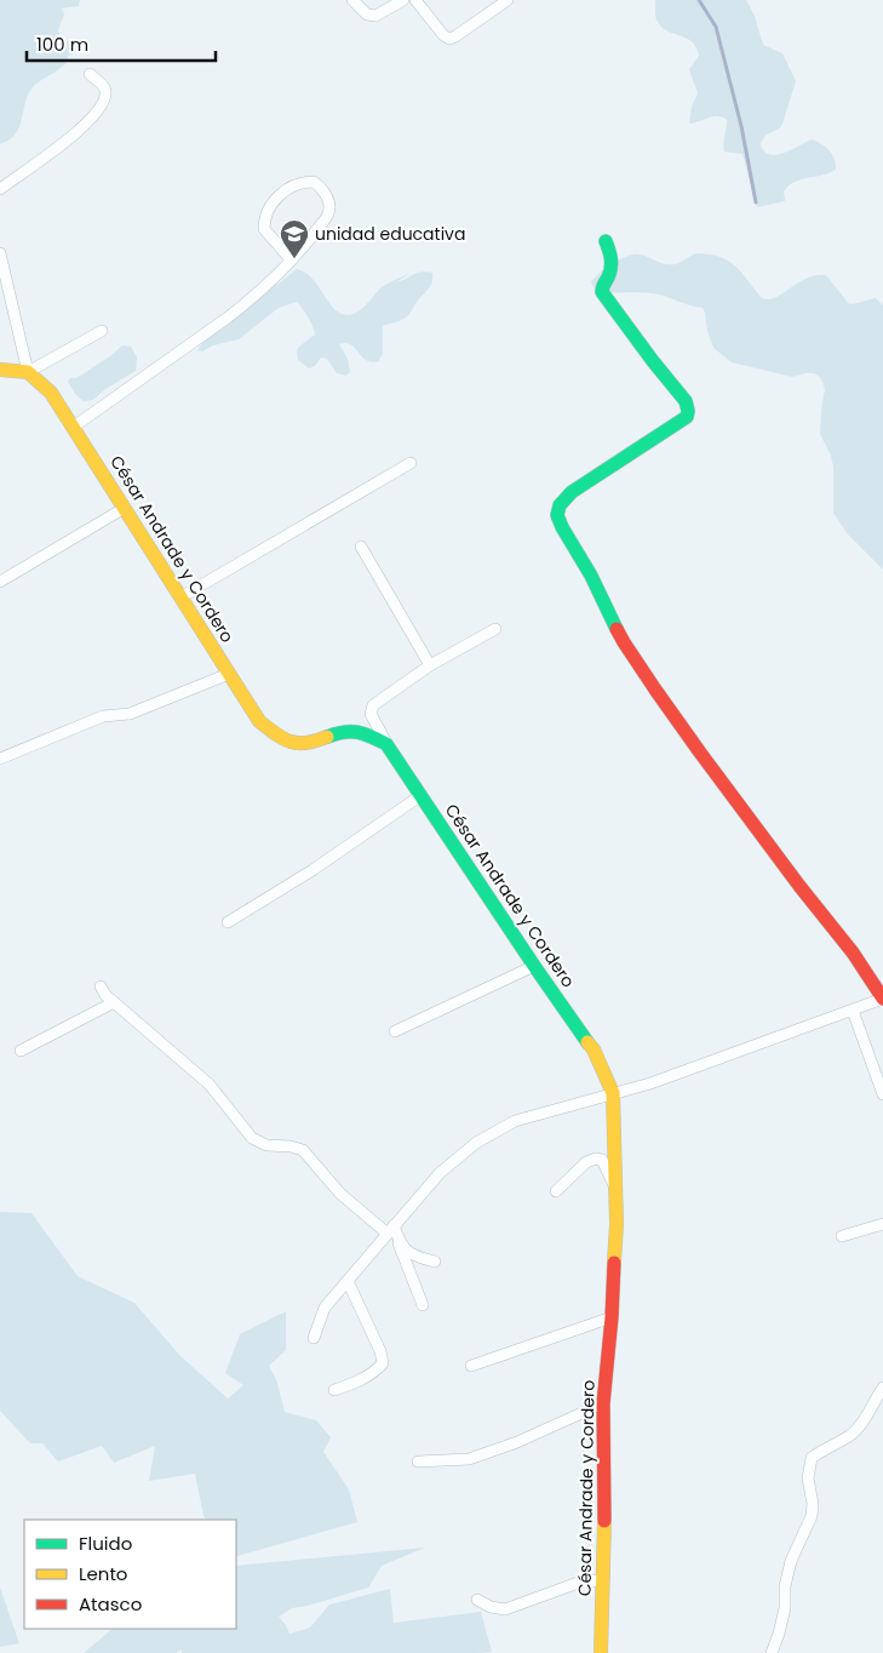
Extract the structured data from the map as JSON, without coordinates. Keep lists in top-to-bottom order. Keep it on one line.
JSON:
{"streets":{"street":["César Andrade y Cordero"]},"places":{"school or university":["unidad educativa"]},"legend":["Fluido","Lento","Atasco"],"scale_bar":"100 m"}
